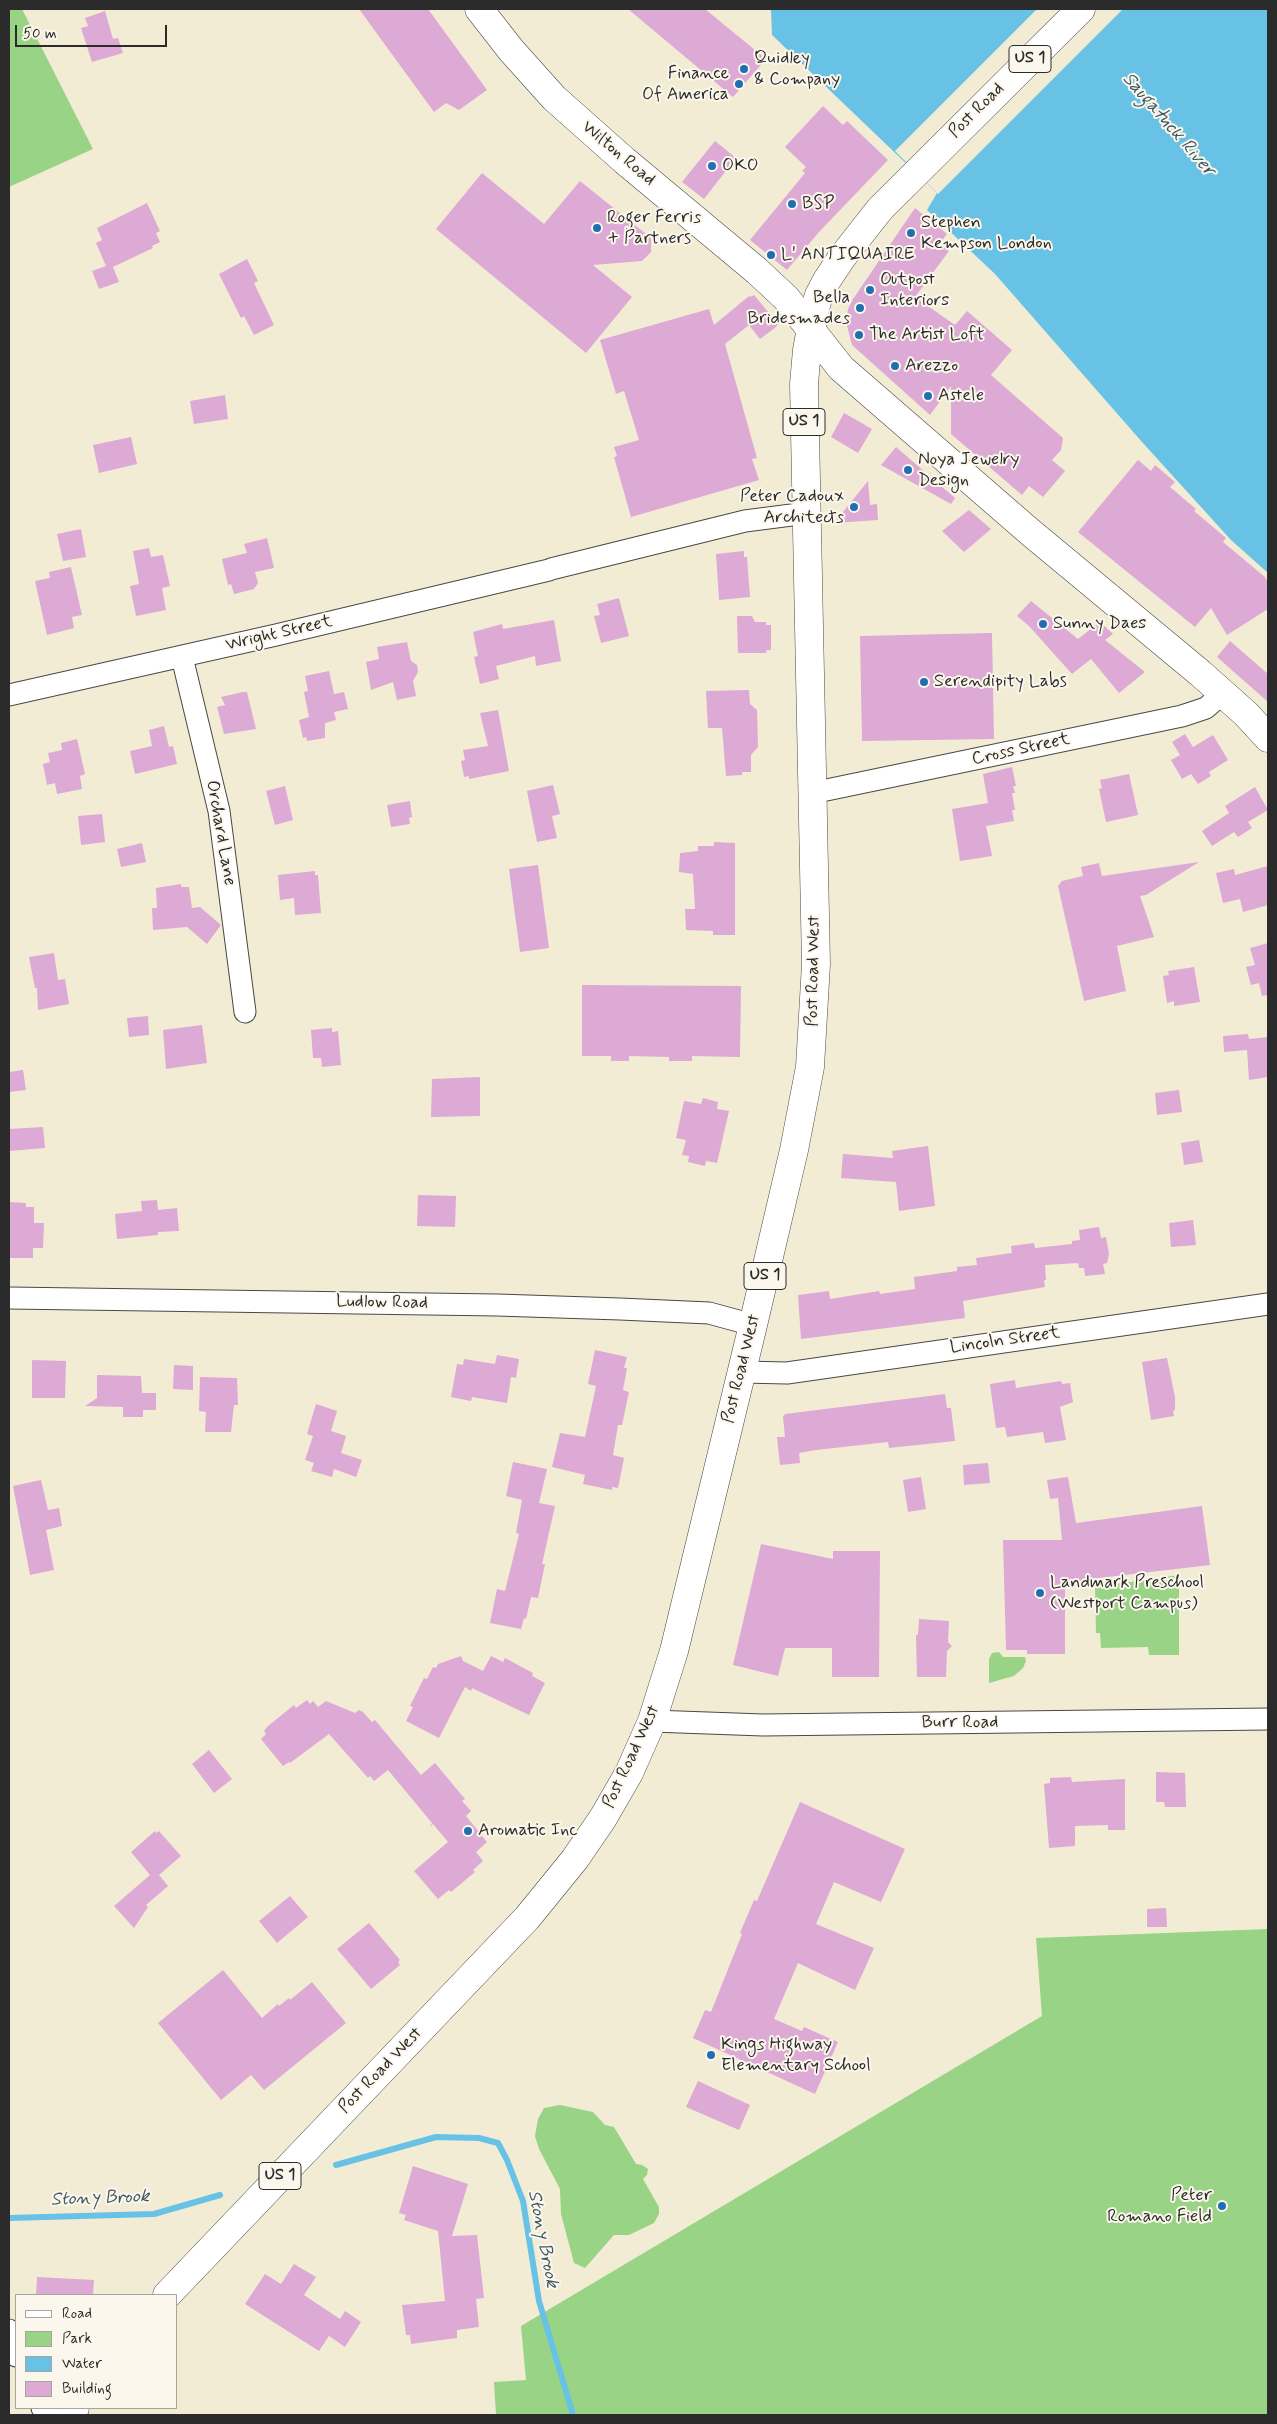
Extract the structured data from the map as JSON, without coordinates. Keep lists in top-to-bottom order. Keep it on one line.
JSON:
{"streets":{"main road":["US 1","Post Road","Wilton Road","Post Road West"],"street":["Wright Street","Cross Street","Orchard Lane","Ludlow Road","Lincoln Street","Burr Road"]},"crossings":[["Post Road","Post Road West"],["Wilton Road","Cross Street"],["Wilton Road","Post Road West"],["Wright Street","Orchard Lane"],["Wright Street","Post Road West"],["Cross Street","Post Road West"],["Post Road West","Ludlow Road"],["Post Road West","Lincoln Street"],["Post Road West","Burr Road"]],"water":["Saugatuck River","Stony Brook"],"places":["Quidley & Company","Finance Of America","OKO","BSP","Roger Ferris + Partners","Stephen Kempson London","L' ANTIQUAIRE","Outpost Interiors","Bella Bridesmades","The Artist Loft","Arezzo","Astele","Noya Jewelry Design","Peter Cadoux Architects","Sunny Daes","Serendipity Labs","Landmark Preschool (Westport Campus)","Aromatic Inc","Kings Highway Elementary School","Peter Romano Field"],"legend":["Road","Park","Water","Building"],"scale_bar":"50 m"}
